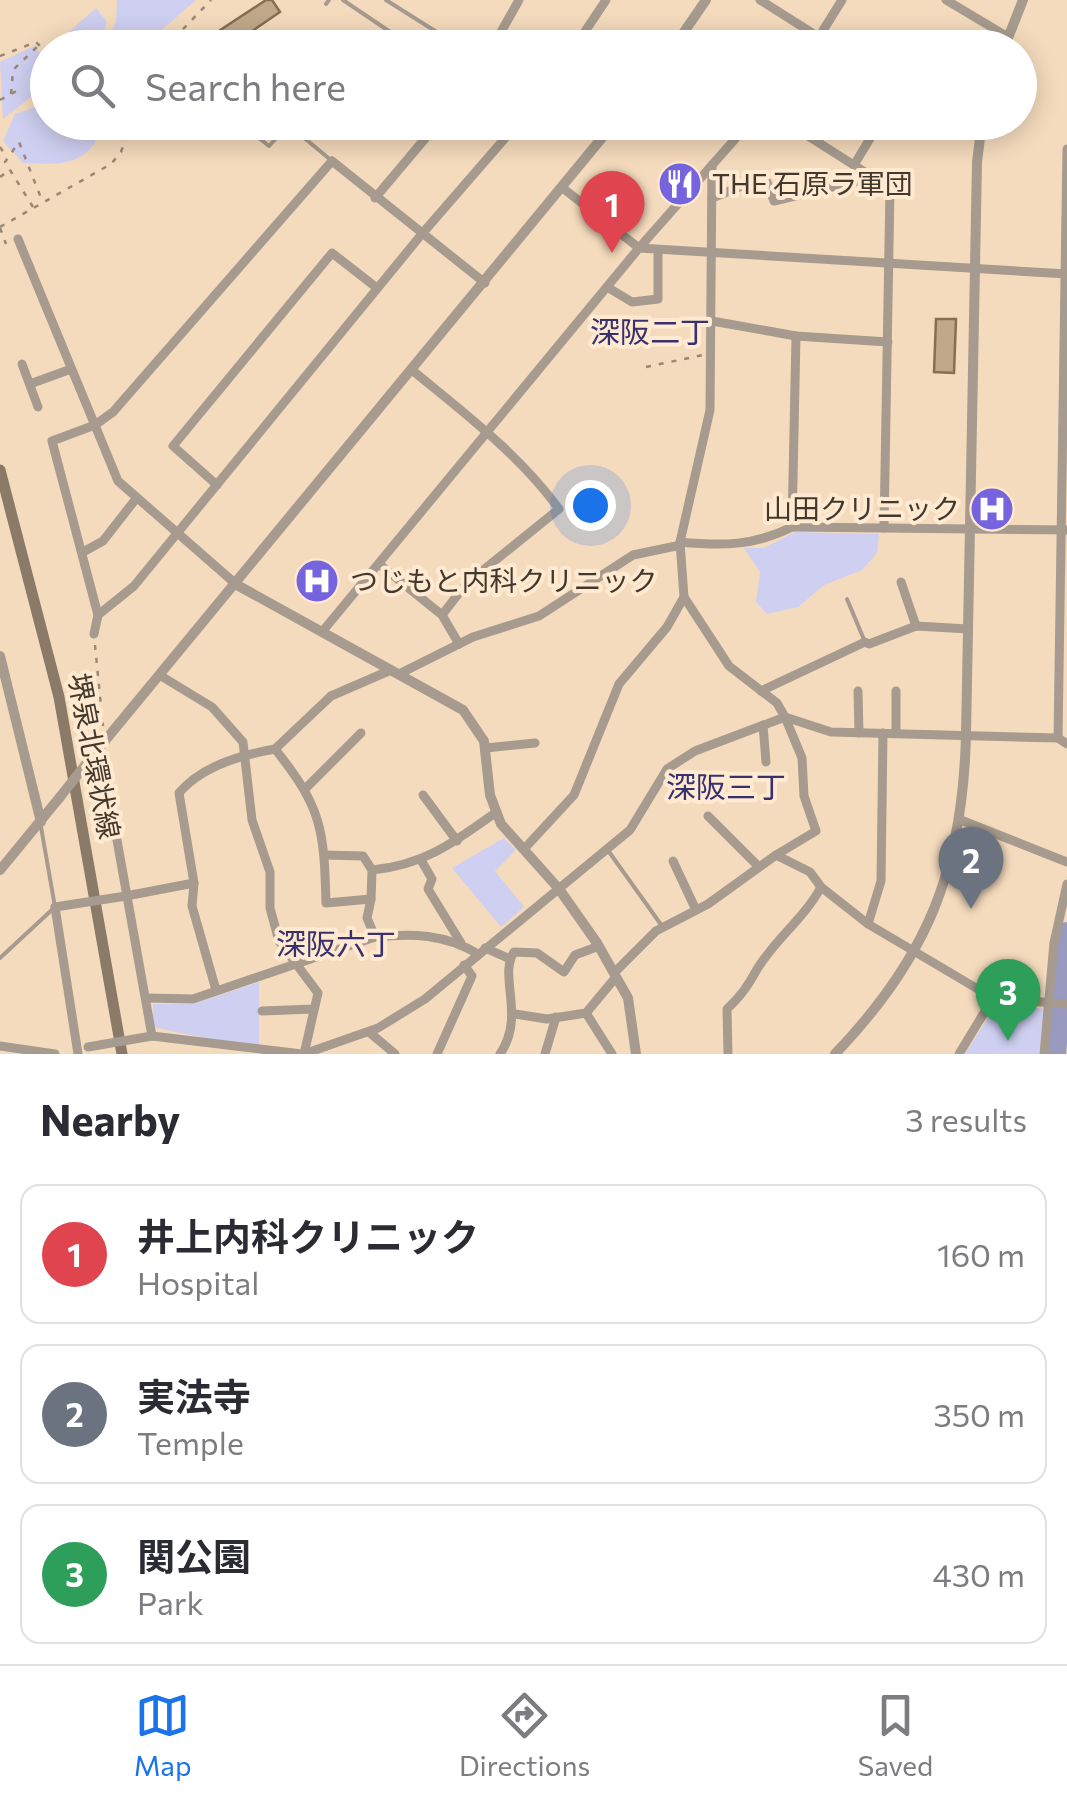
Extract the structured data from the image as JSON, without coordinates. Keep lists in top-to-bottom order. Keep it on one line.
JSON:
{"streets":{"main road":["堺泉北環状線"]},"districts":["深阪二丁","深阪三丁","深阪六丁"],"places":{"restaurant":["THE 石原ラ軍団"],"hospital":["山田クリニック","つじもと内科クリニック"]},"page":{"search":"Search here","pins":["1","2","3"],"heading":["Nearby","3 results"],"list":[{"mark":"1","name":"井上内科クリニック","note":"Hospital","value":"160 m"},{"mark":"2","name":"実法寺","note":"Temple","value":"350 m"},{"mark":"3","name":"関公園","note":"Park","value":"430 m"}],"nav":["Map","Directions","Saved"]}}
